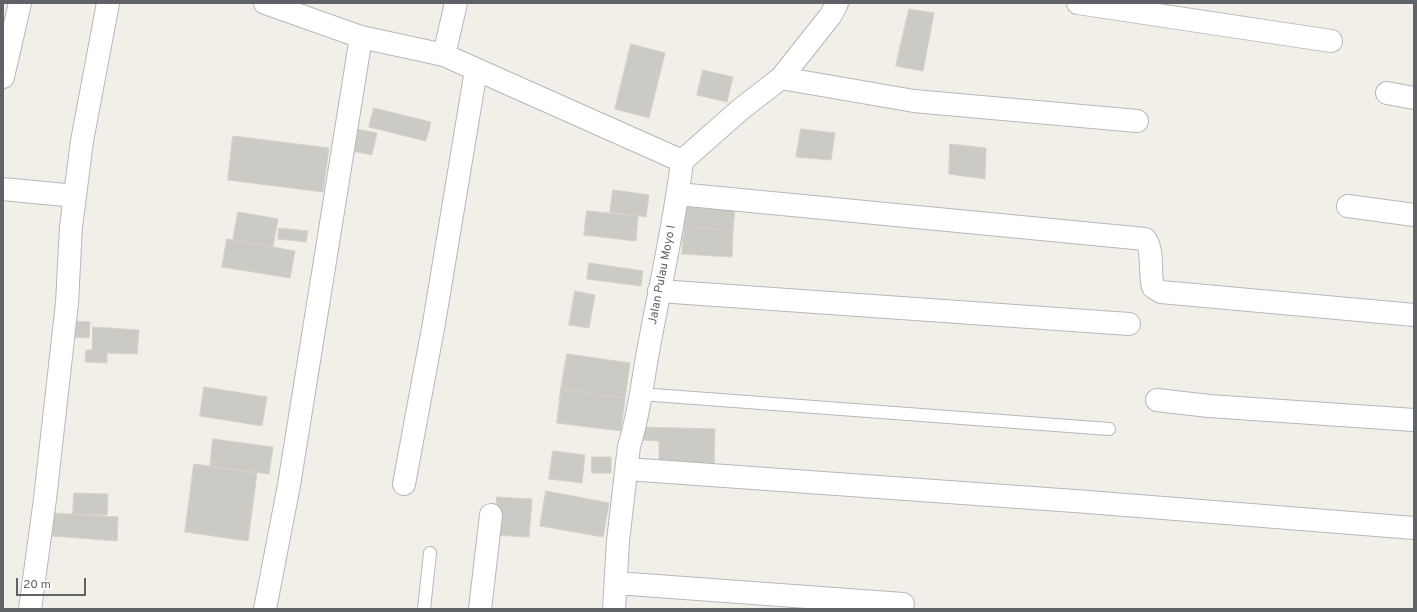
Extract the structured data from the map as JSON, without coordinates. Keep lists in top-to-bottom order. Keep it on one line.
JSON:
{"streets":{"street":["Jalan Pulau Moyo I"]},"scale_bar":"20 m"}
